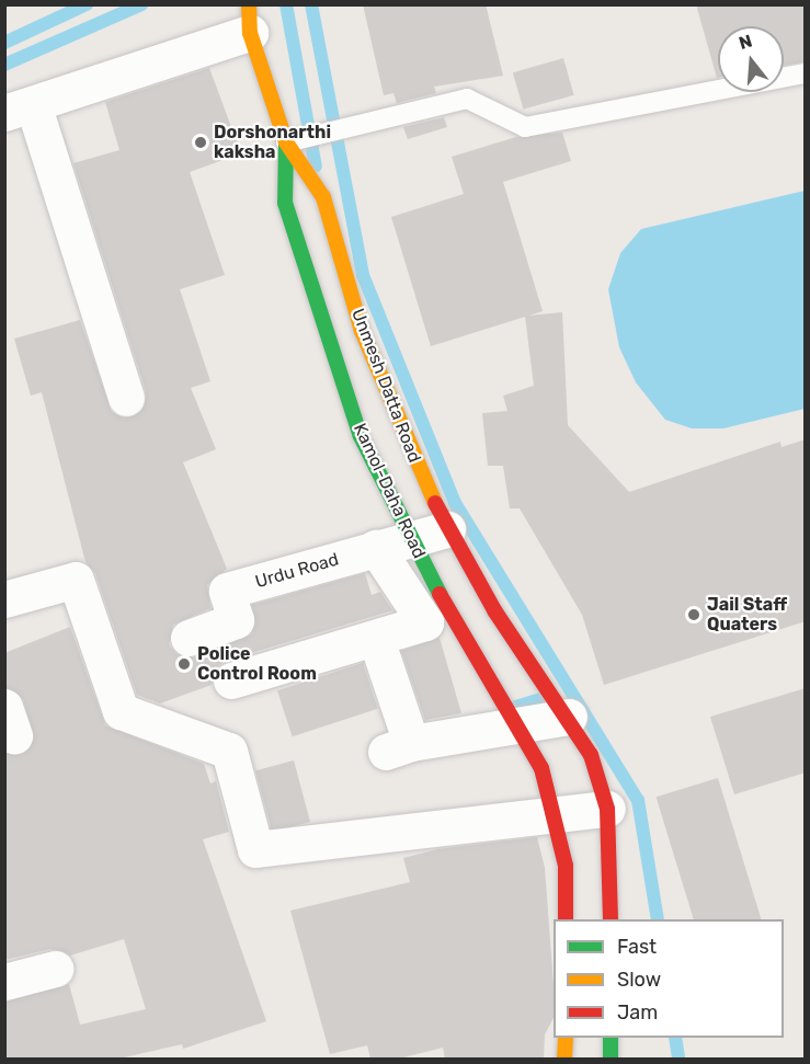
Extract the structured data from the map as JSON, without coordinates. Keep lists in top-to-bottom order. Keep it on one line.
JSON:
{"streets":{"main road":["Unmesh Datta Road","Kamol-Daha Road"],"street":["Urdu Road"]},"crossings":[["Unmesh Datta Road","Kamol-Daha Road"],["Unmesh Datta Road","Urdu Road"],["Kamol-Daha Road","Urdu Road"]],"places":["Dorshonarthi kaksha","Jail Staff Quaters","Police Control Room"],"legend":["Fast","Slow","Jam"],"north":"top"}
